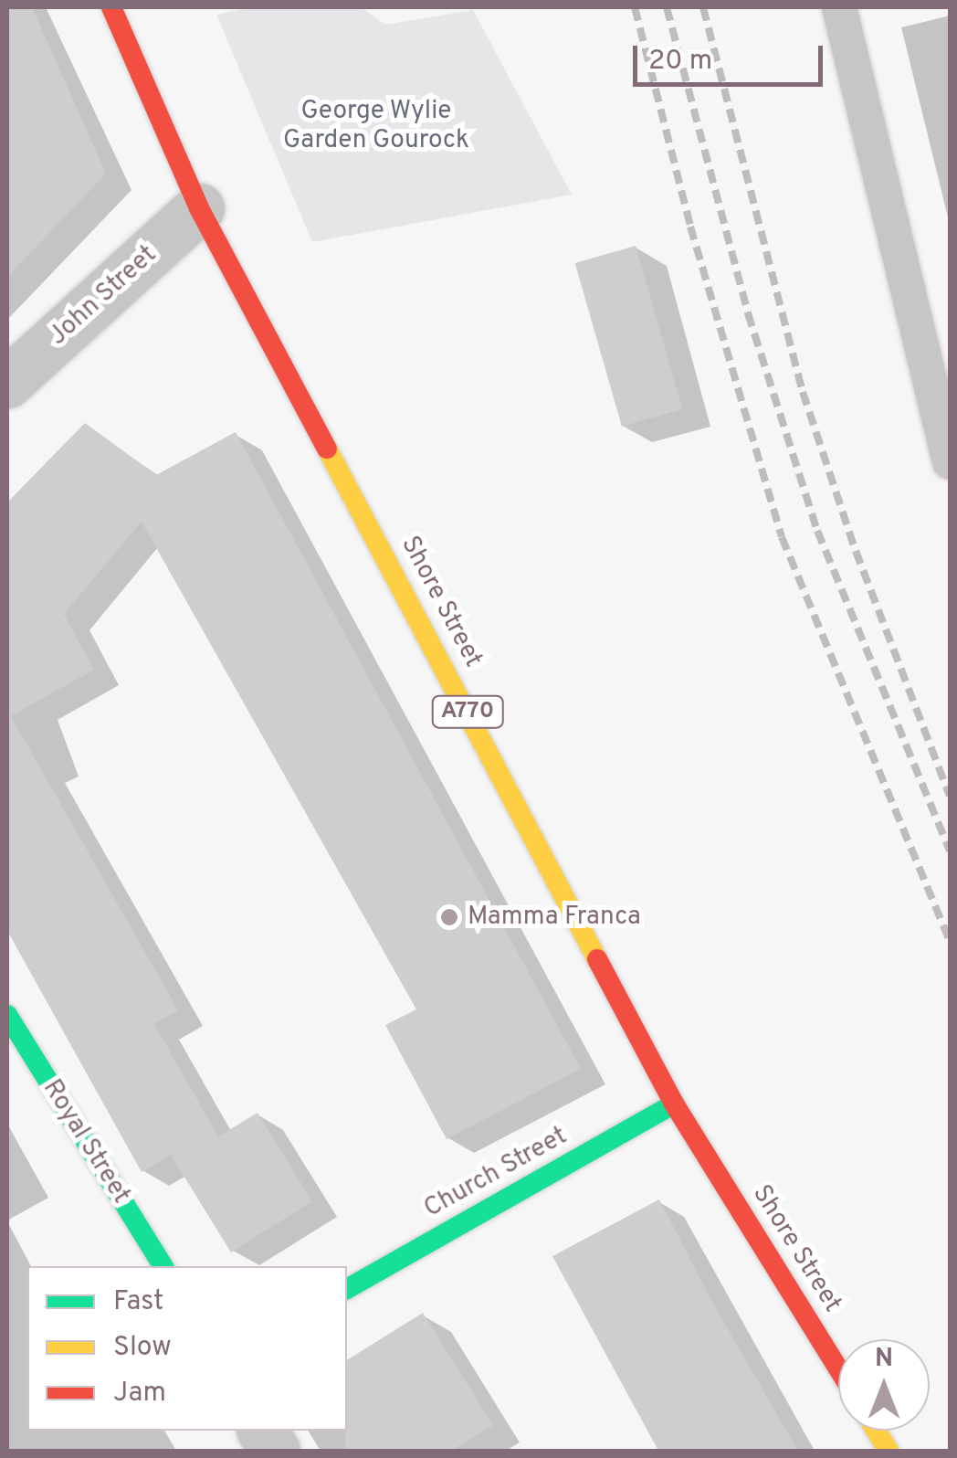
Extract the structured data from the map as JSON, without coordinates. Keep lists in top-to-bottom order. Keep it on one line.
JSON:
{"streets":{"main road":["Shore Street","A770","Royal Street","Church Street"],"street":["John Street"]},"crossings":[["John Street","Shore Street"],["Shore Street","Church Street"]],"parks":["George Wylie Garden Gourock"],"places":["Mamma Franca"],"legend":["Fast","Slow","Jam"],"scale_bar":"20 m","north":"top"}
